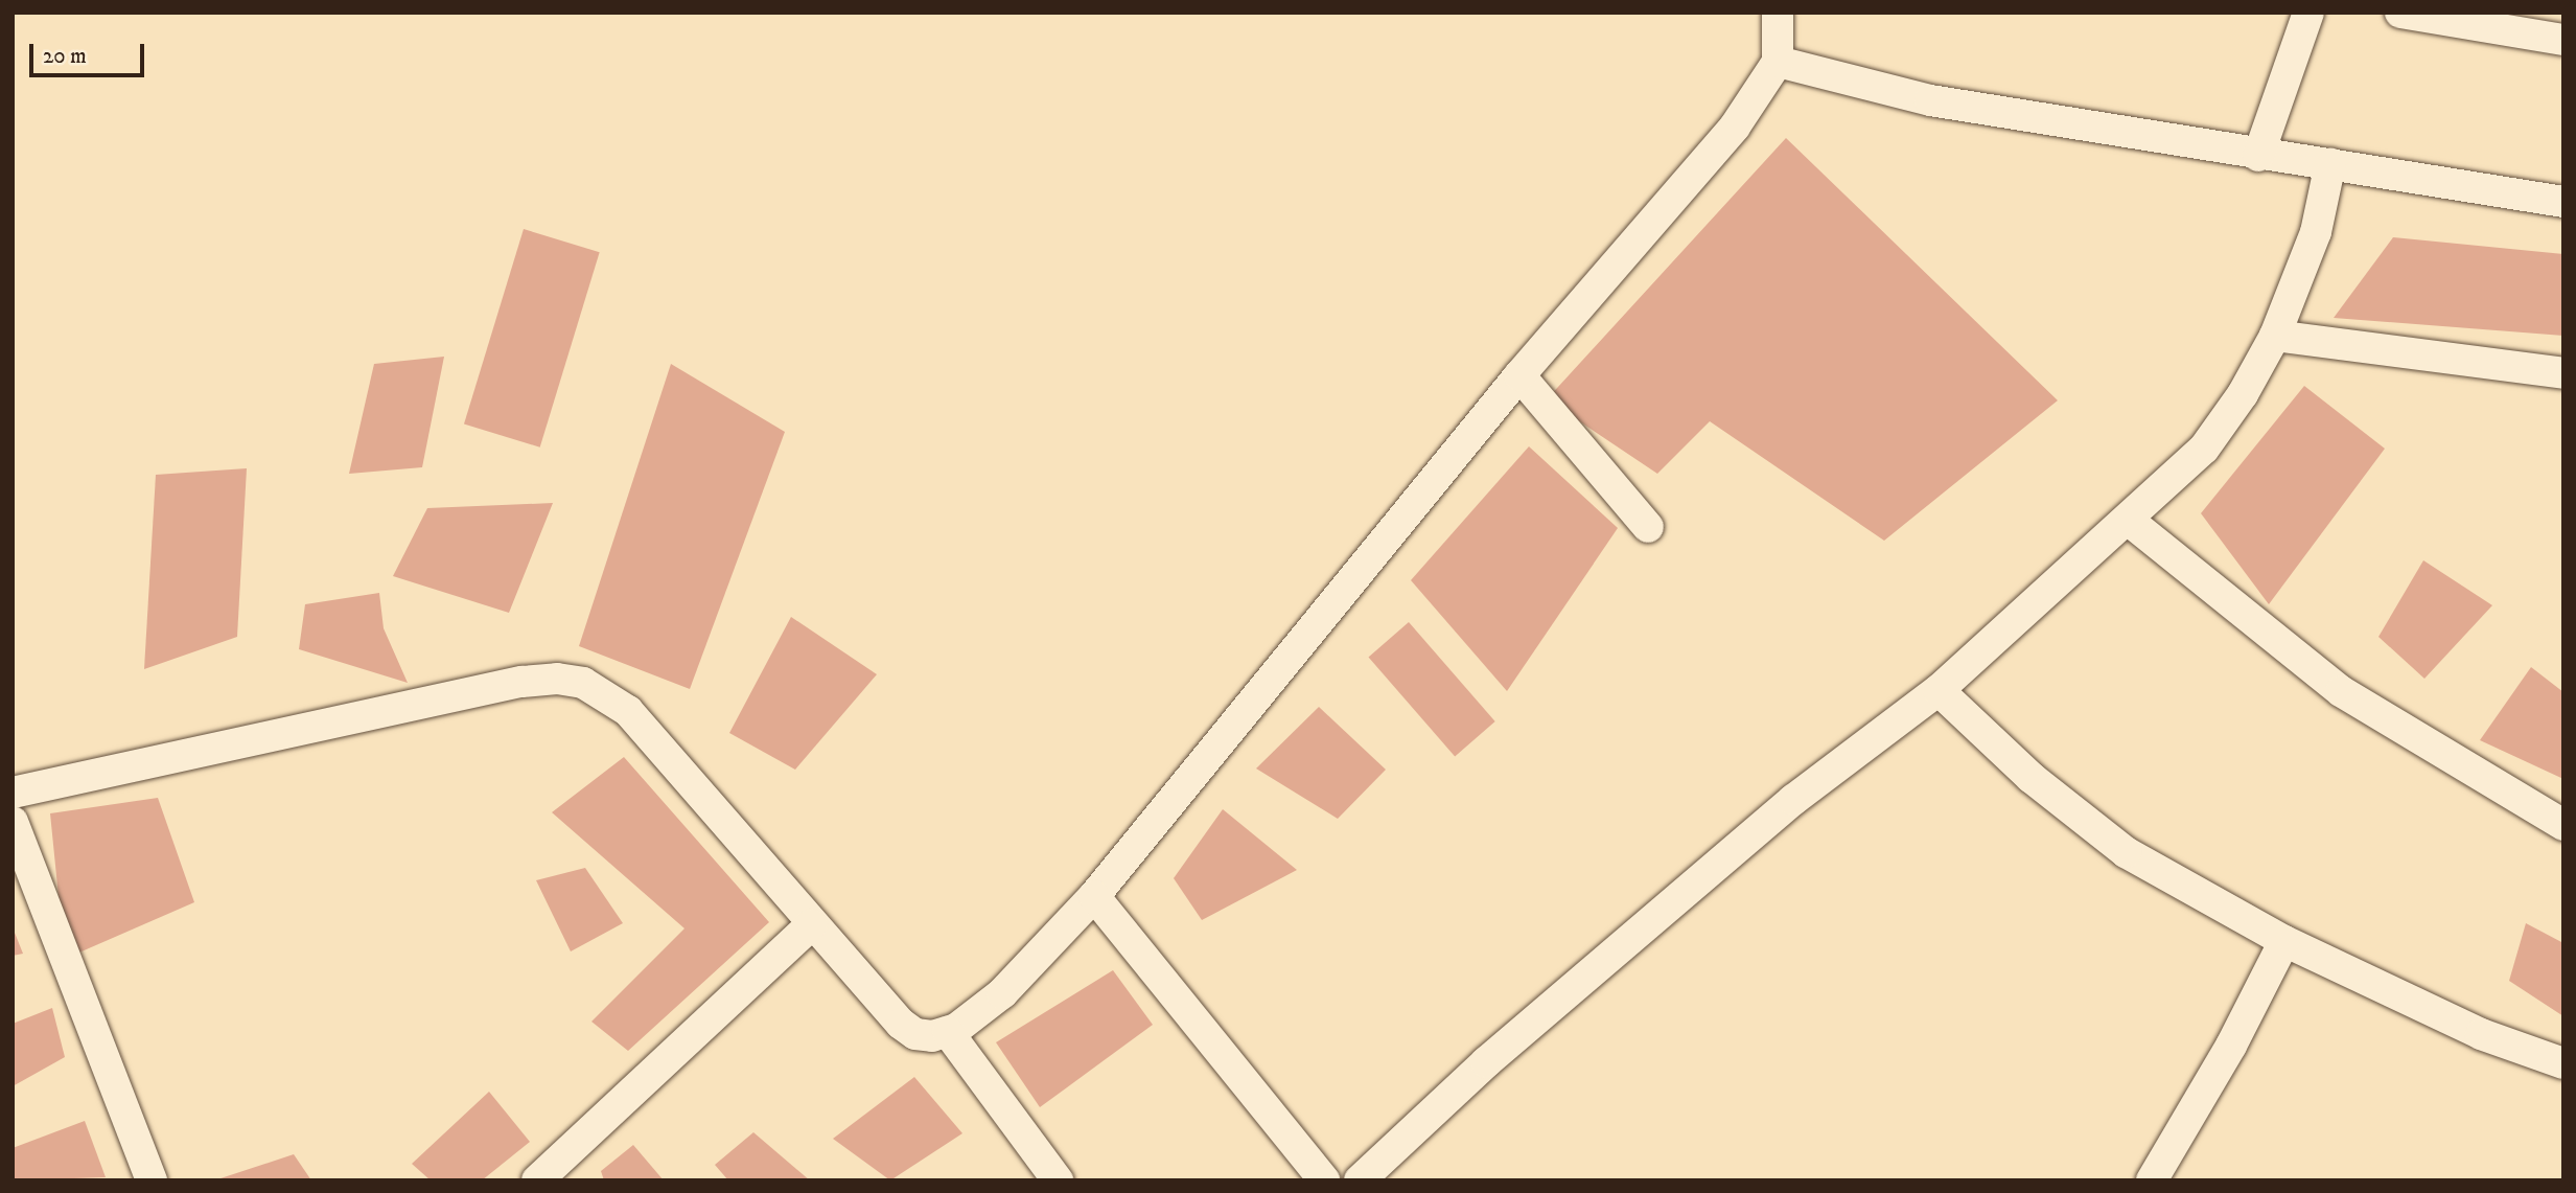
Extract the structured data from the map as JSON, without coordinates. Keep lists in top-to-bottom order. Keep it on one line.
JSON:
{"scale_bar":"20 m"}
